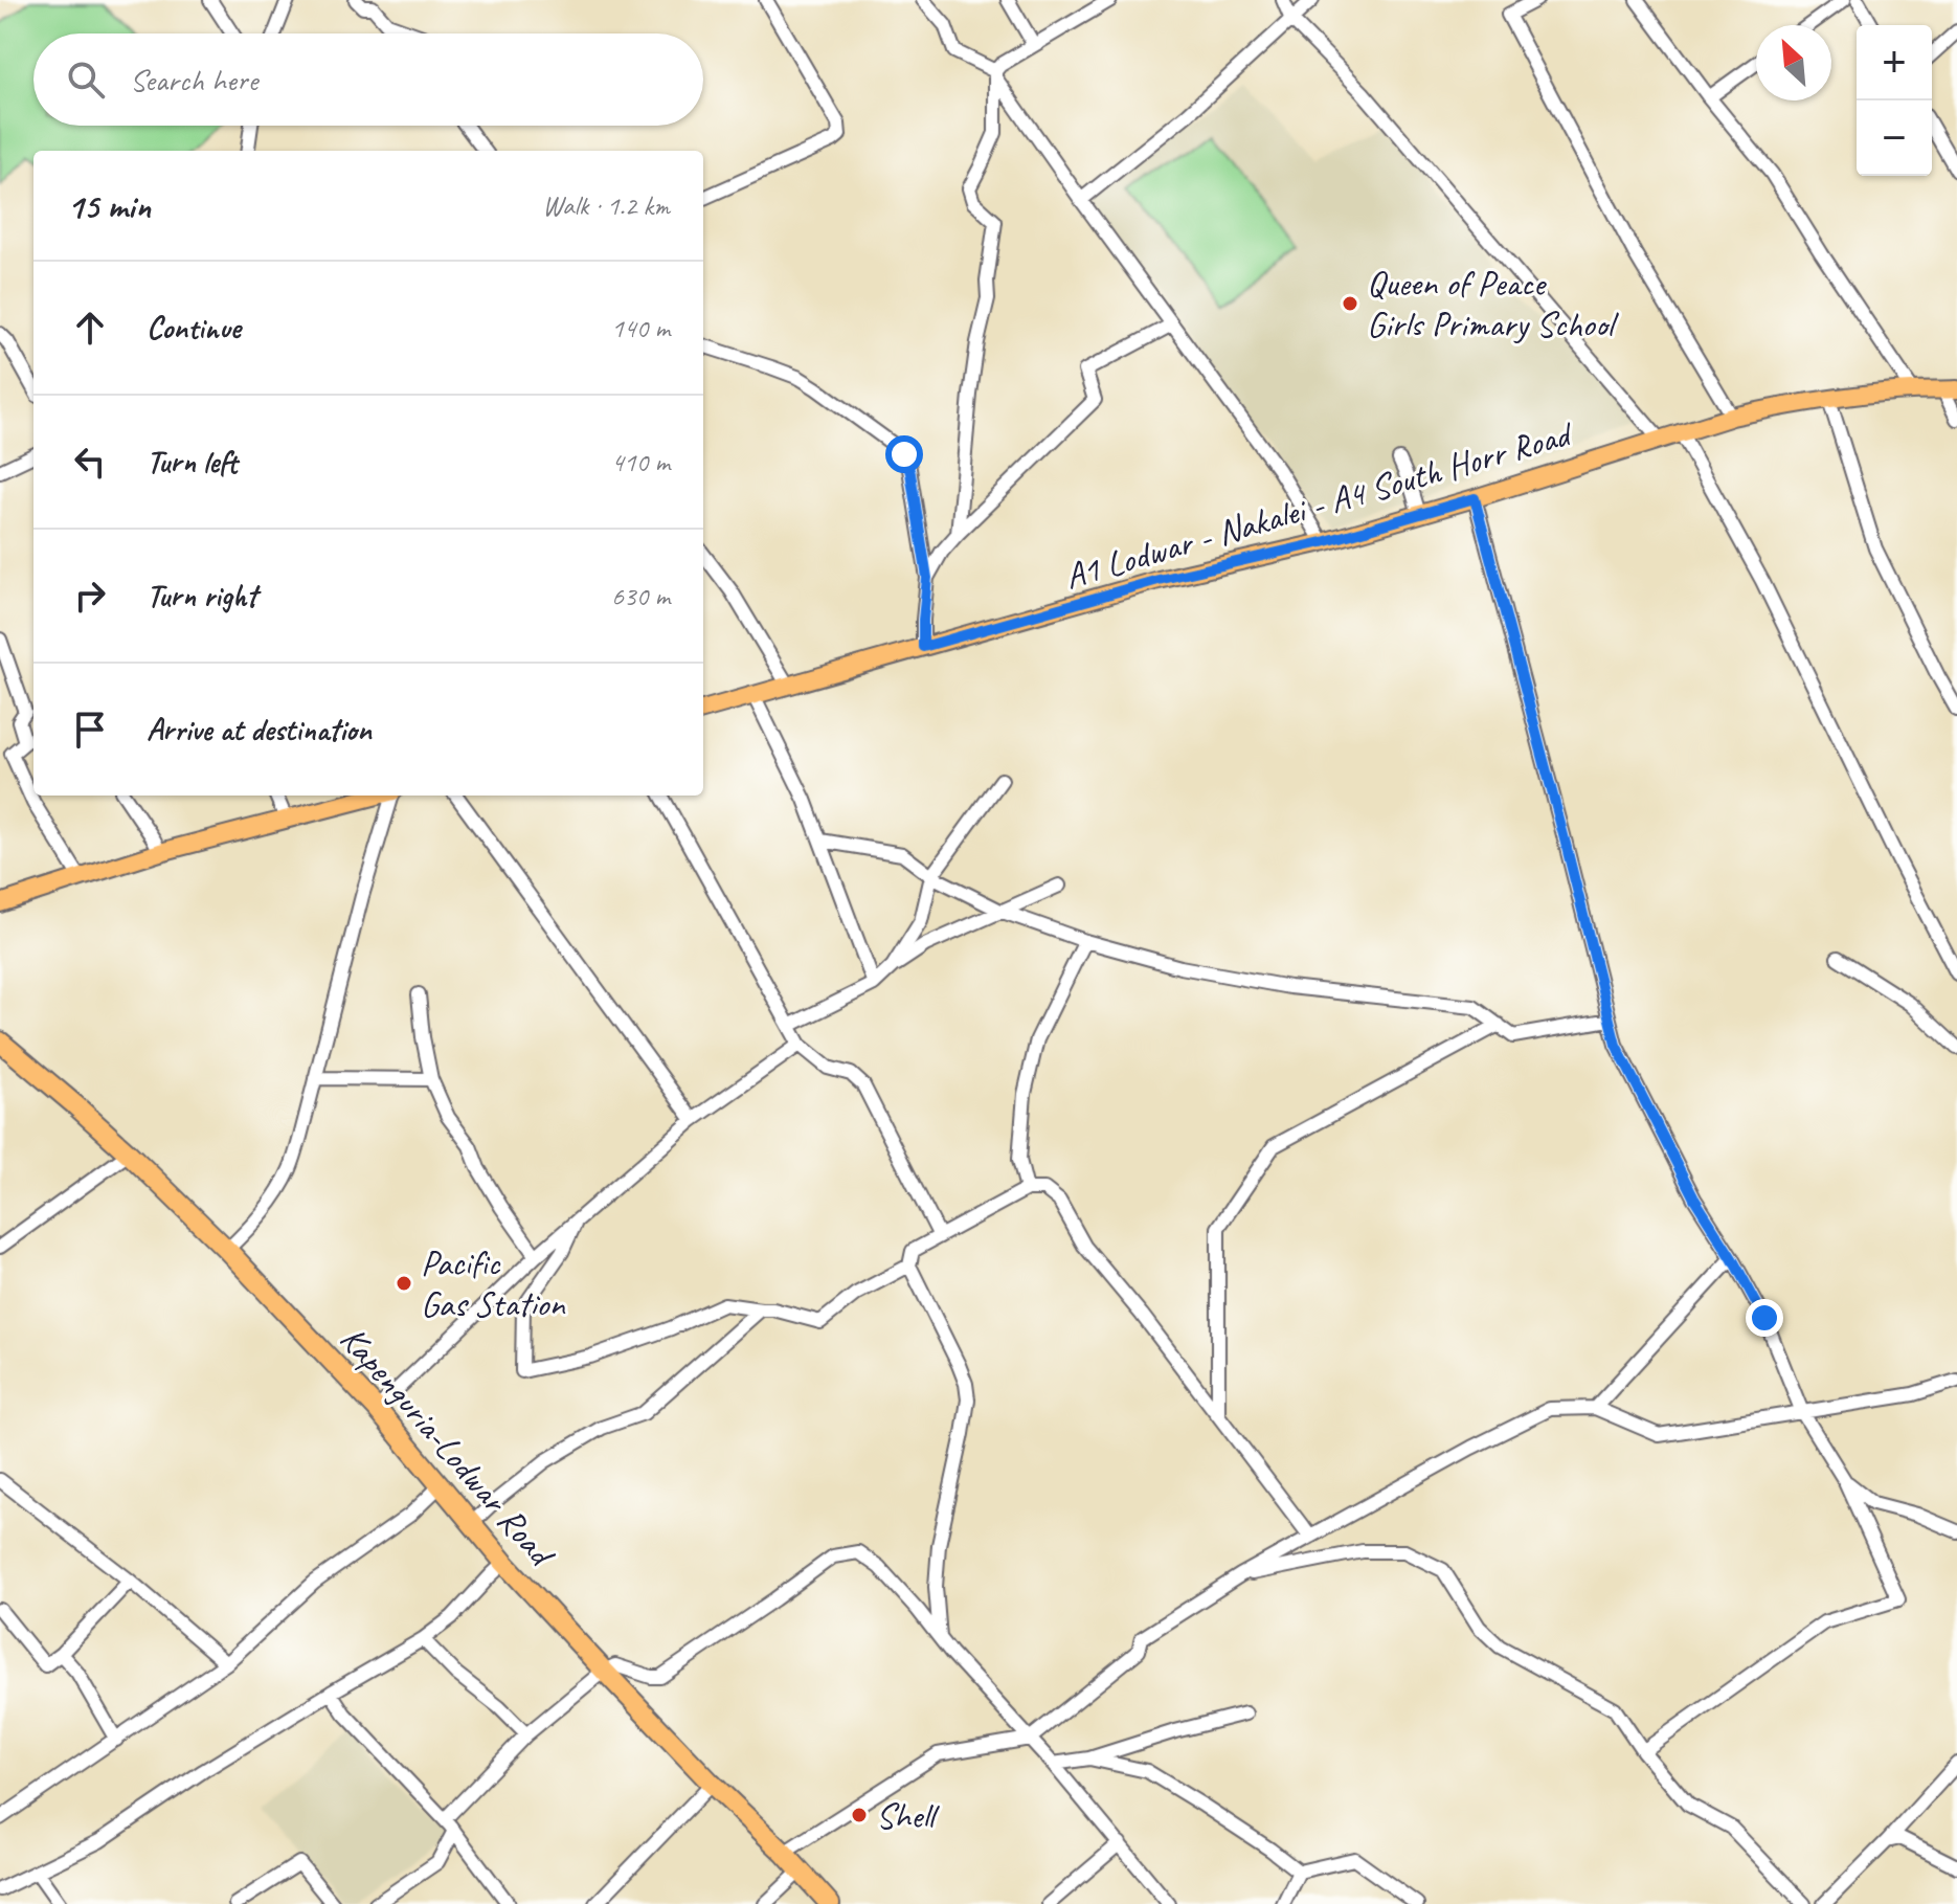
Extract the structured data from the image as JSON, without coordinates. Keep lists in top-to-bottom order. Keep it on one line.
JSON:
{"streets":{"highway":["Kapenguria-Lodwar Road"],"main road":["A1 Lodwar - Nakalei - A4 South Horr Road"]},"places":["Queen of Peace Girls Primary School","Pacific Gas Station","Shell"],"north":"top left","page":{"map_buttons":["+","−"],"search":"Search here","heading":["15 min","Walk · 1.2 km"],"list":[["Continue","140 m"],["Turn left","410 m"],["Turn right","630 m"],"Arrive at destination"]}}
